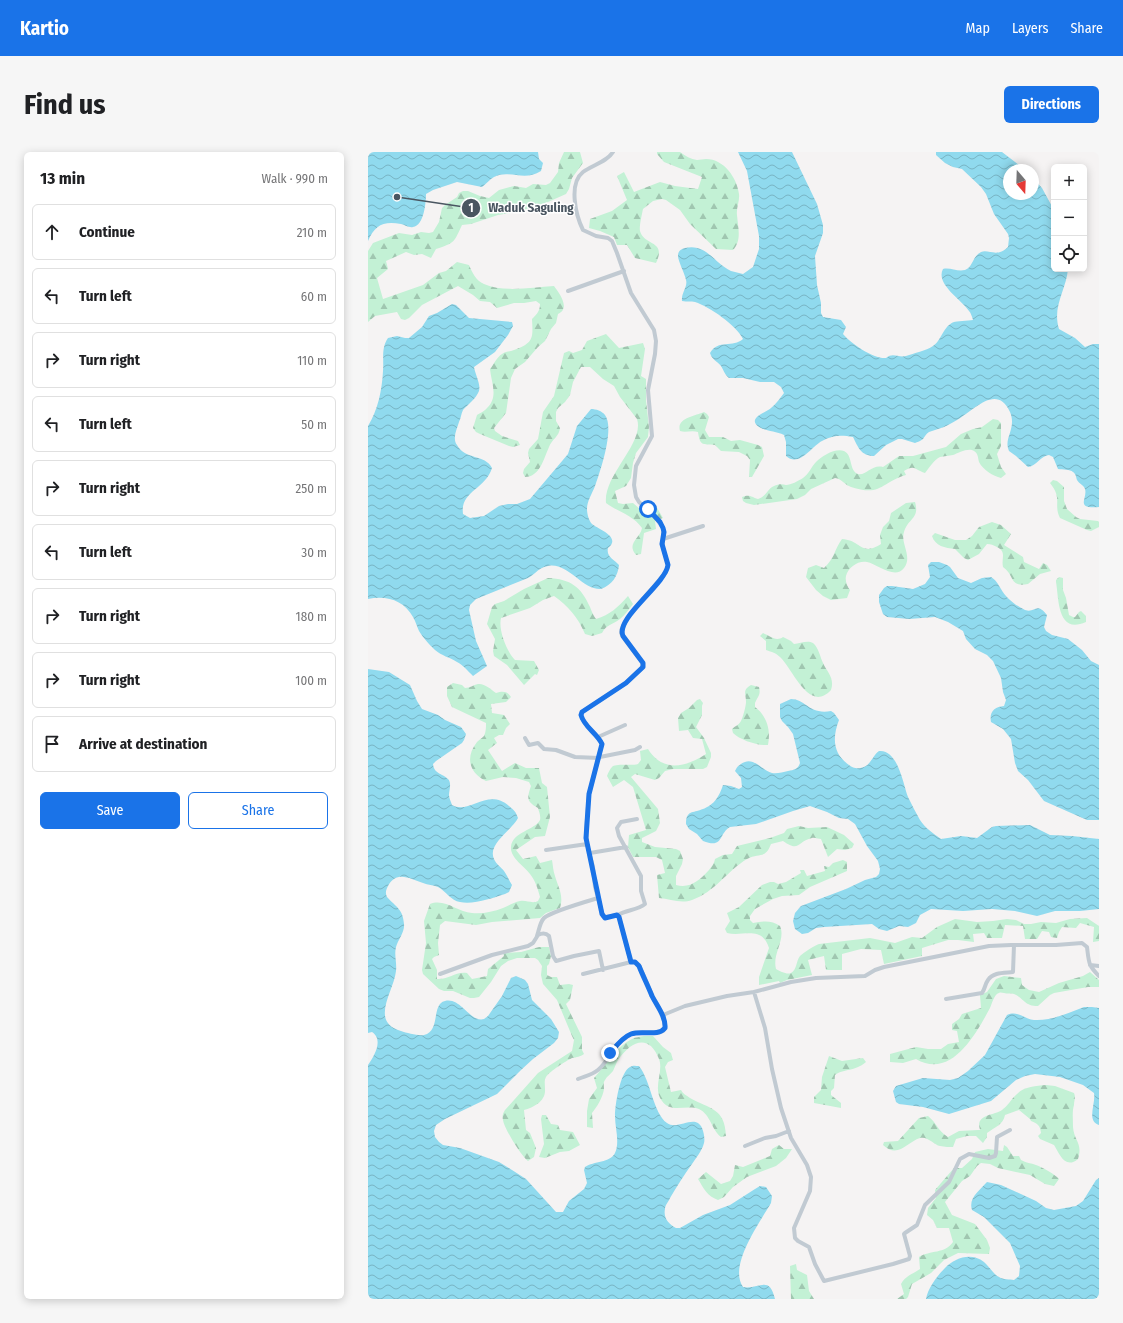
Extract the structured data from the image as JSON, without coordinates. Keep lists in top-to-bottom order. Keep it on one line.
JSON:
{"places":["Waduk Saguling"],"north":"bottom","page":{"header":"Kartio","nav":["Map","Layers","Share"],"buttons":["Directions",["Save","Share"]],"title":"Find us","heading":["13 min","Walk · 990 m"],"map_buttons":["+","−"],"list":[["Continue","210 m"],["Turn left","60 m"],["Turn right","110 m"],["Turn left","50 m"],["Turn right","250 m"],["Turn left","30 m"],["Turn right","180 m"],["Turn right","100 m"],"Arrive at destination"]}}
